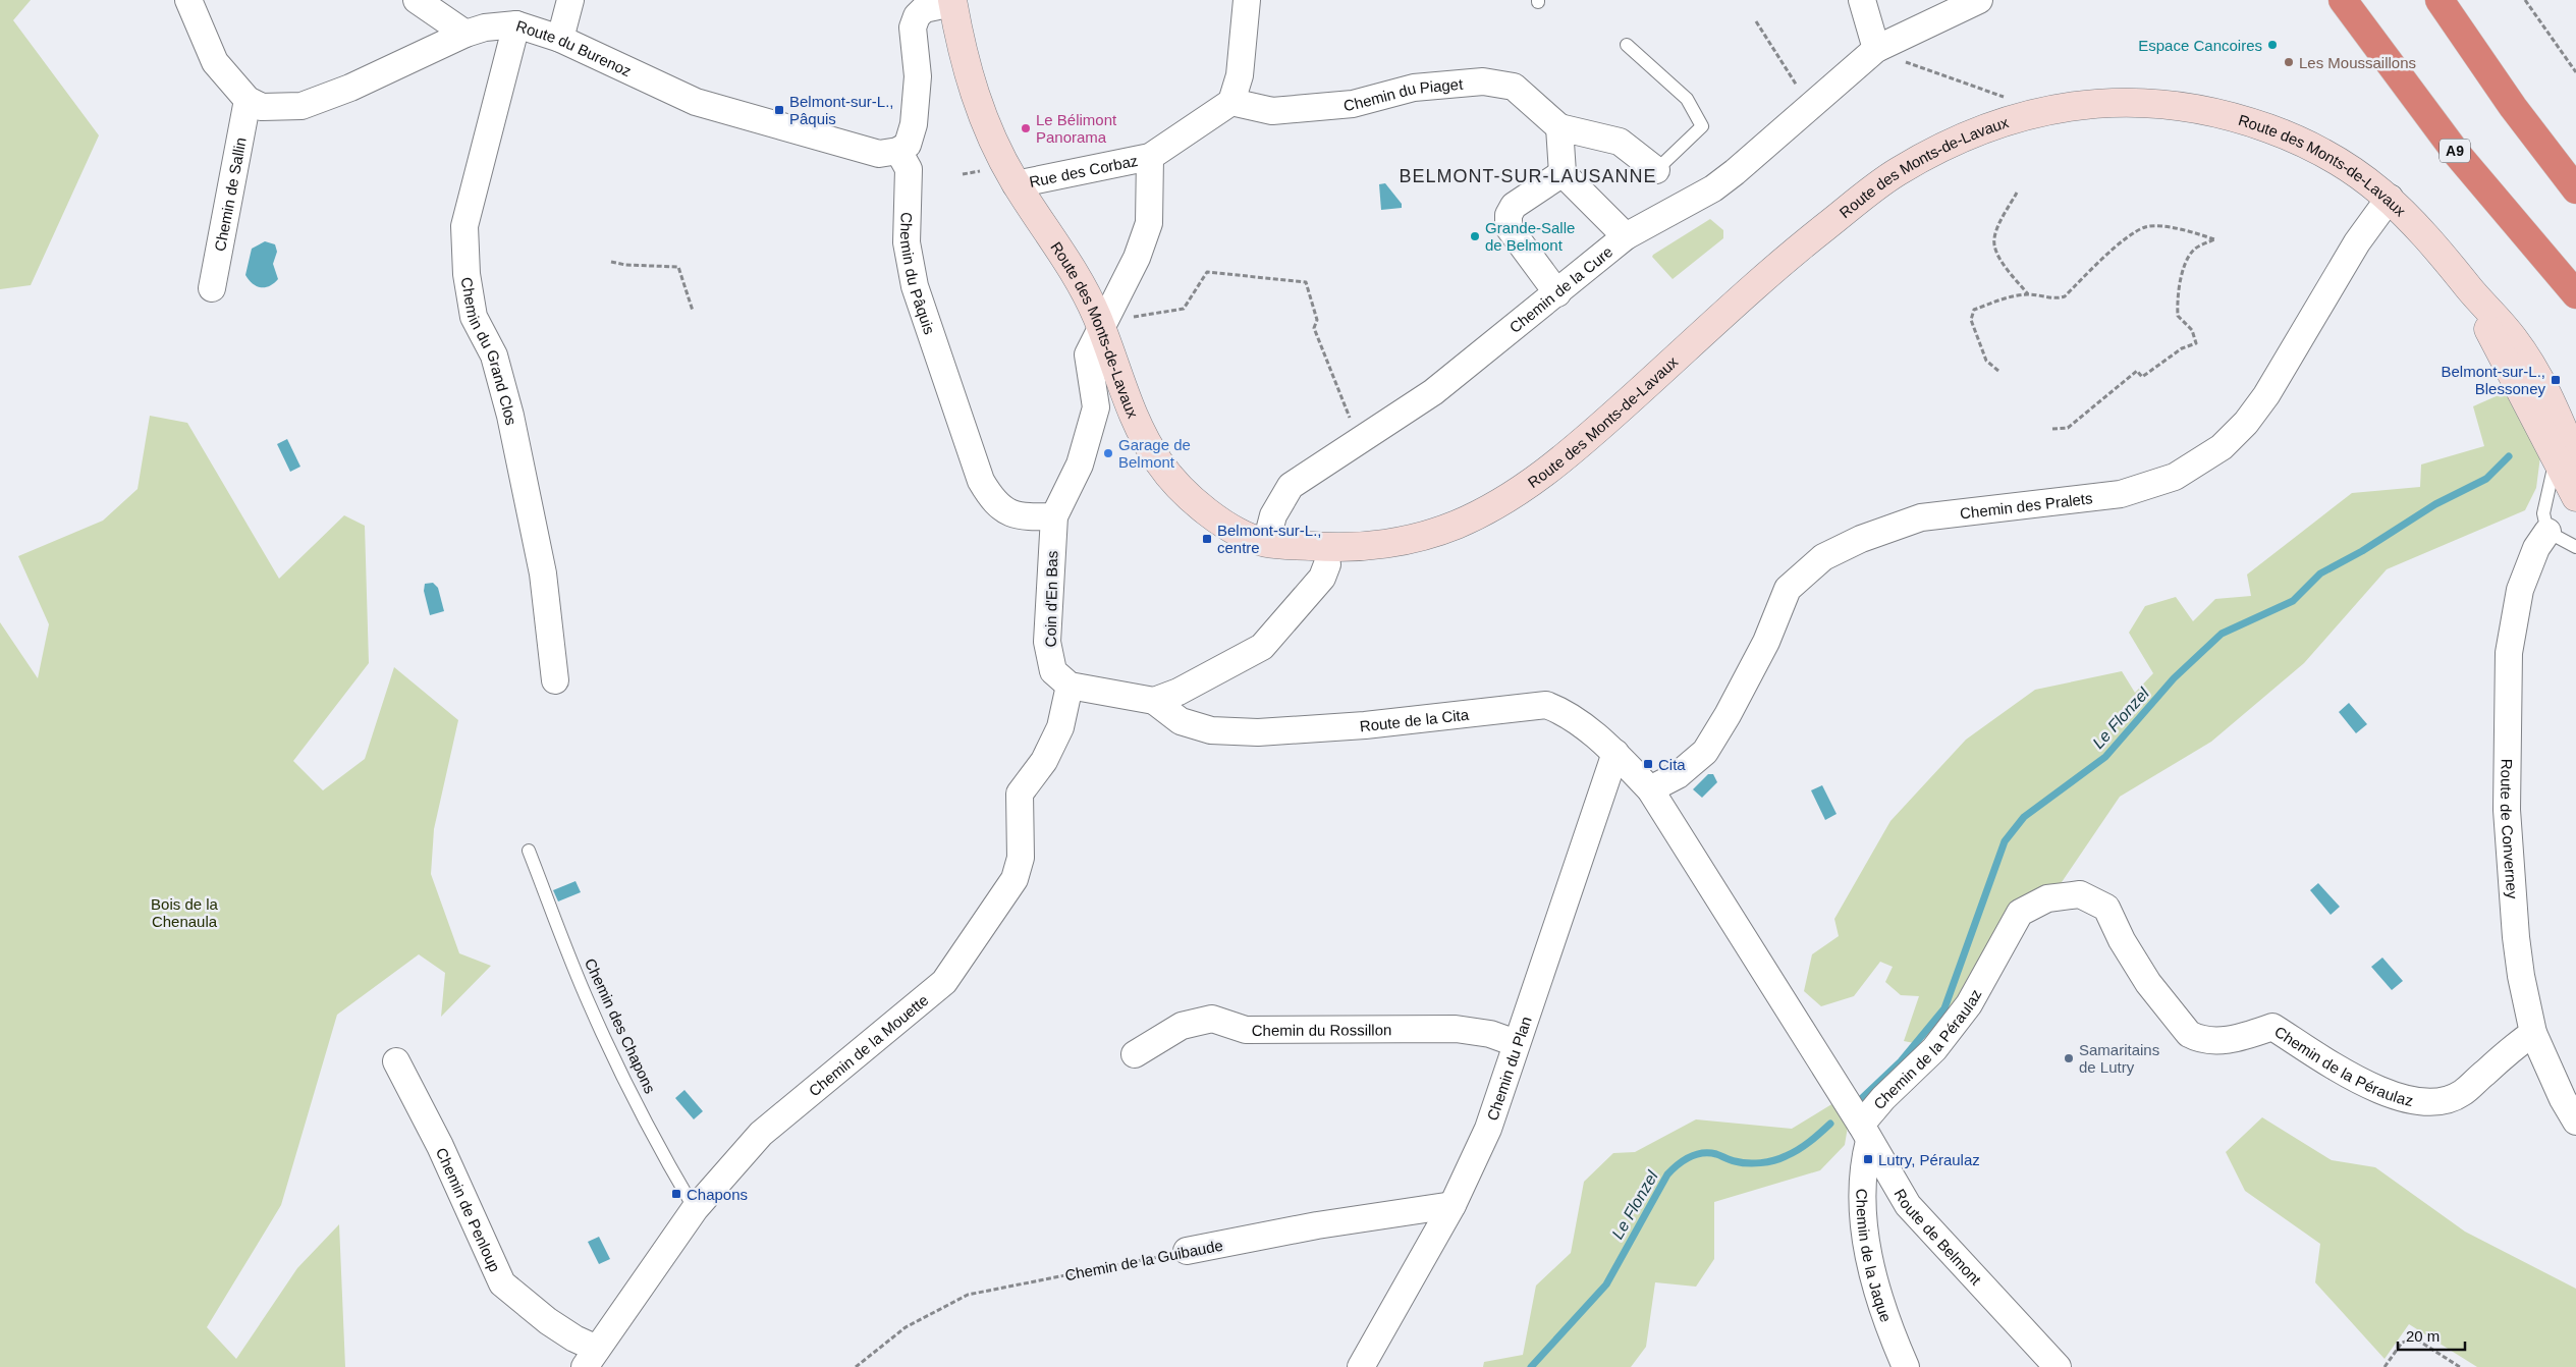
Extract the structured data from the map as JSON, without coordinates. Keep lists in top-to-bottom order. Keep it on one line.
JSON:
{"streets":{"highway":["A9"],"street":["Route du Burenoz","Chemin du Piaget","Route des Monts-de-Lavaux","Rue des Corbaz","Chemin de Sallin","Chemin du Pâquis","Chemin de la Cure","Chemin du Grand Clos","Chemin des Pralets","Coin d'En Bas","Route de la Cita","Route de Converney","Chemin du Rossillon","Chemin de la Mouette","Chemin de la Péraulaz","Chemin du Plan","Chemin de Penloup","Route de Belmont","Chemin de la Jaque","Chemin de la Guibaude"],"lane":["Chemin des Chapons"]},"crossings":[["Route du Burenoz","Chemin de Sallin"],["Route du Burenoz","Chemin du Pâquis"],["Route du Burenoz","Chemin du Grand Clos"],["Chemin du Piaget","Rue des Corbaz"],["Route des Monts-de-Lavaux","Rue des Corbaz"],["Route des Monts-de-Lavaux","Chemin de la Cure"],["Route des Monts-de-Lavaux","Chemin des Pralets"],["Route des Monts-de-Lavaux","Coin d'En Bas"],["Rue des Corbaz","Coin d'En Bas"],["Chemin du Pâquis","Coin d'En Bas"],["Chemin des Pralets","Route de la Cita"],["Coin d'En Bas","Chemin de la Mouette"],["Route de la Cita","Chemin du Plan"],["Route de la Cita","Route de Belmont"],["Route de Converney","Chemin de la Péraulaz"],["Chemin des Chapons","Chemin de la Mouette"],["Chemin du Rossillon","Chemin du Plan"],["Chemin de la Mouette","Chemin de Penloup"],["Chemin de la Péraulaz","Route de Belmont"],["Chemin de la Péraulaz","Chemin de la Jaque"],["Chemin du Plan","Chemin de la Guibaude"],["Route de Belmont","Chemin de la Jaque"]],"districts":["BELMONT-SUR-LAUSANNE"],"water":["Le Flonzel"],"parks":["Bois de la Chenaula"],"places":{"other":["Espace Cancoires","Les Moussaillons","Le Bélimont Panorama","Grande-Salle de Belmont","Garage de Belmont","Samaritains de Lutry"],"transit":["Belmont-sur-L., Pâquis","Belmont-sur-L., Blessoney","Belmont-sur-L., centre","Cita","Lutry, Péraulaz","Chapons"]},"scale_bar":"20 m"}
